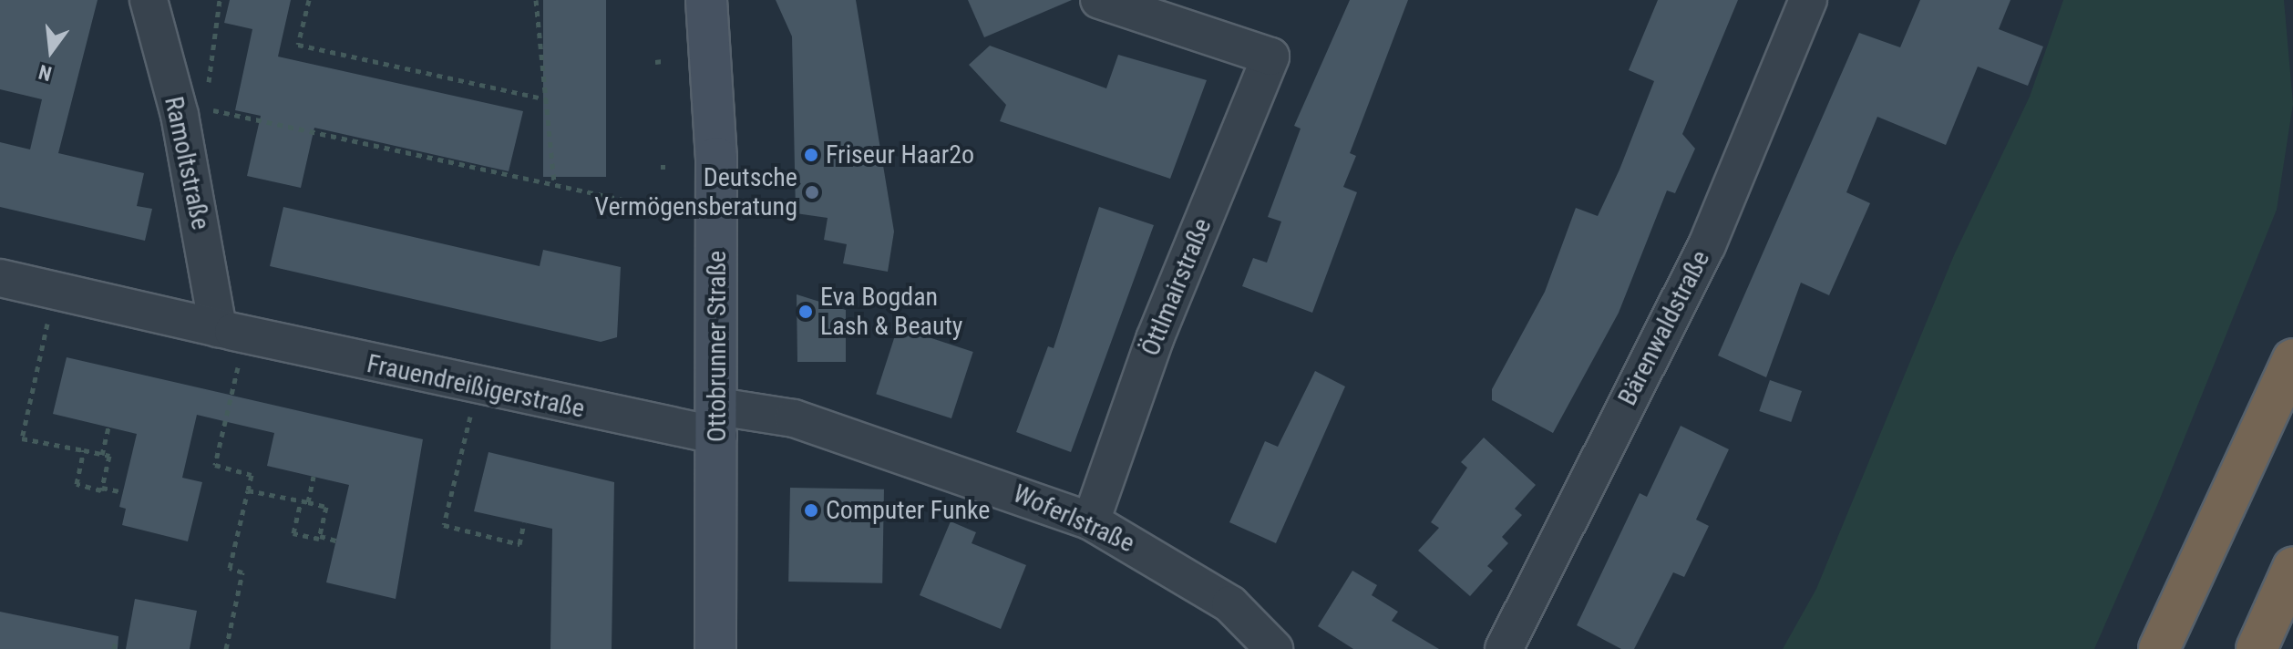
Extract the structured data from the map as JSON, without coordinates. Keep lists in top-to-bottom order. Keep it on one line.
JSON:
{"streets":{"main road":["Ottobrunner Straße"],"street":["Ramoltstraße","Öttlmairstraße","Bärenwaldstraße","Frauendreißigerstraße","Woferlstraße"]},"crossings":[["Ramoltstraße","Frauendreißigerstraße"],["Öttlmairstraße","Woferlstraße"],["Ottobrunner Straße","Frauendreißigerstraße"],["Ottobrunner Straße","Woferlstraße"],["Frauendreißigerstraße","Woferlstraße"]],"places":["Friseur Haar2o","Deutsche Vermögensberatung","Eva Bogdan Lash & Beauty","Computer Funke"],"north":"bottom"}
